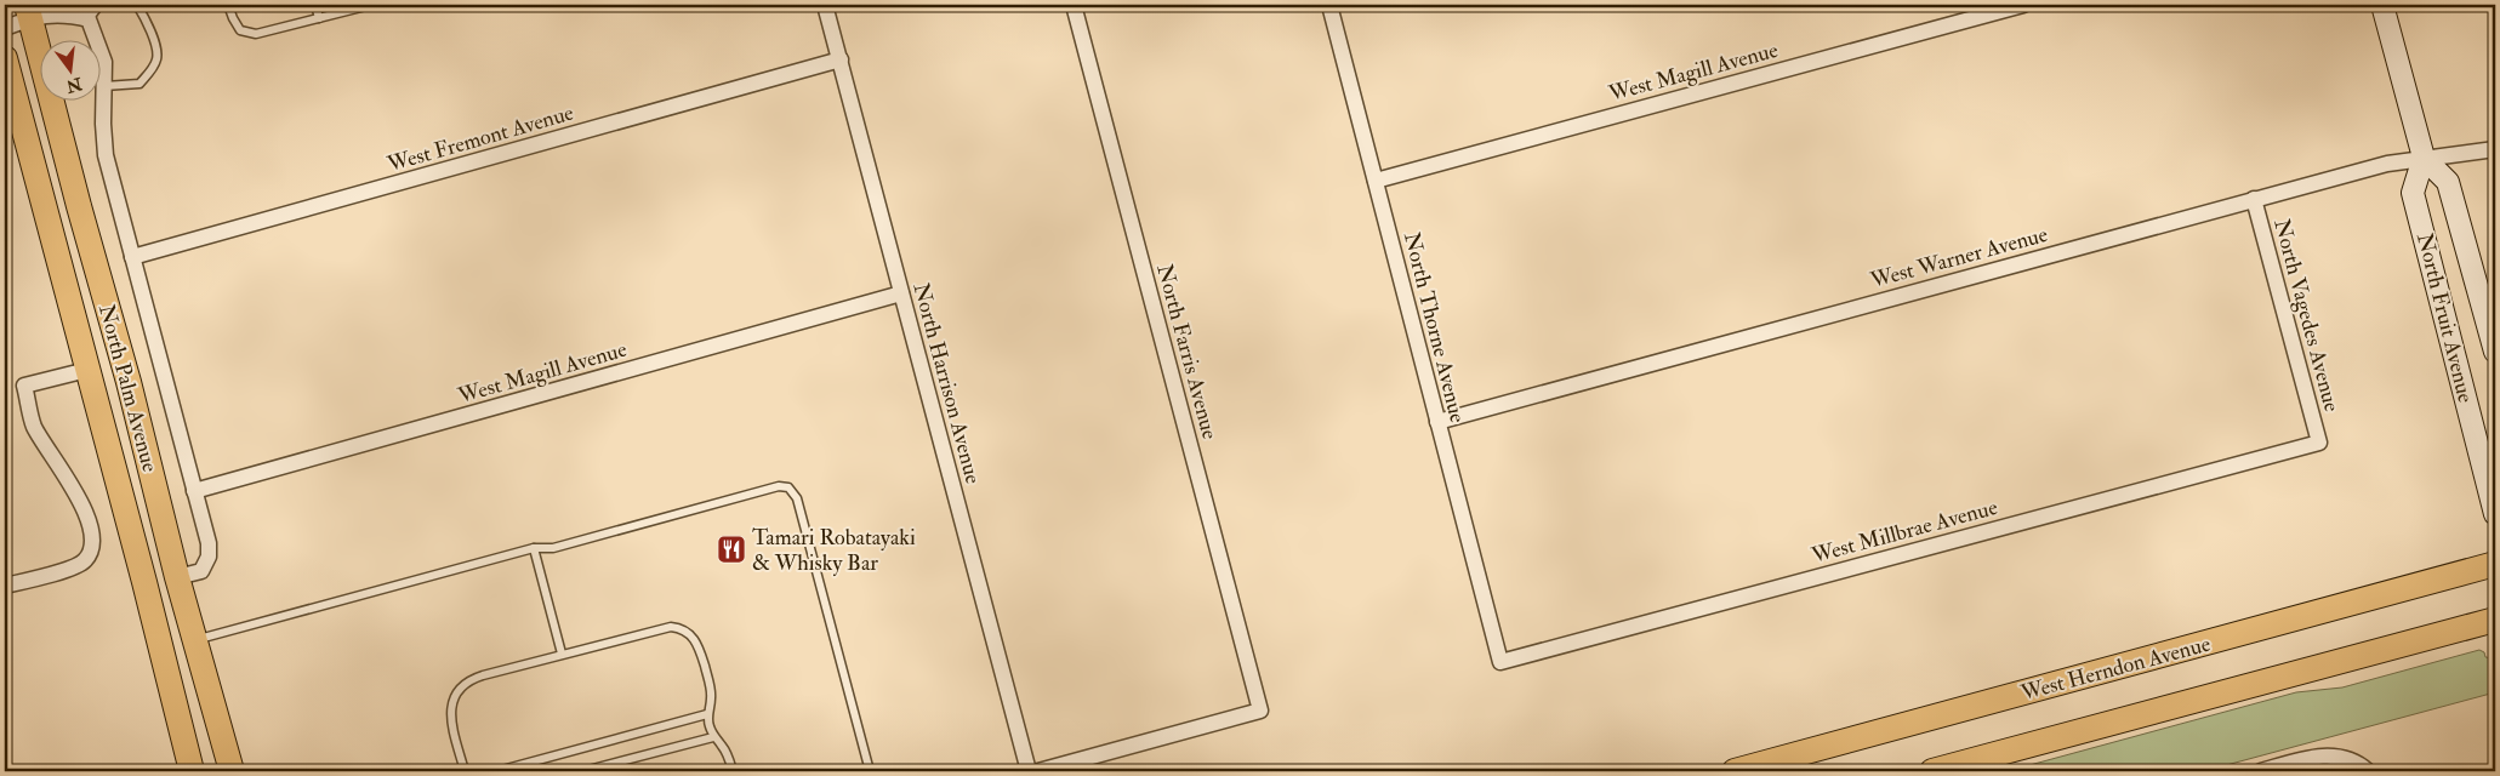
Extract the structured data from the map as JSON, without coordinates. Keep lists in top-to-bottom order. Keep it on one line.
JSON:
{"streets":{"main road":["North Palm Avenue","West Herndon Avenue"],"street":["West Magill Avenue","West Fremont Avenue","West Warner Avenue","North Vagedes Avenue","North Fruit Avenue","North Thorne Avenue","North Farris Avenue","North Harrison Avenue","West Millbrae Avenue"]},"crossings":[["West Magill Avenue","North Thorne Avenue"],["West Magill Avenue","North Harrison Avenue"],["West Fremont Avenue","North Harrison Avenue"],["West Warner Avenue","North Vagedes Avenue"],["West Warner Avenue","North Fruit Avenue"],["West Warner Avenue","North Thorne Avenue"],["North Vagedes Avenue","West Millbrae Avenue"],["North Thorne Avenue","West Millbrae Avenue"]],"places":{"restaurant":["Tamari Robatayaki & Whisky Bar"]},"north":"bottom"}
